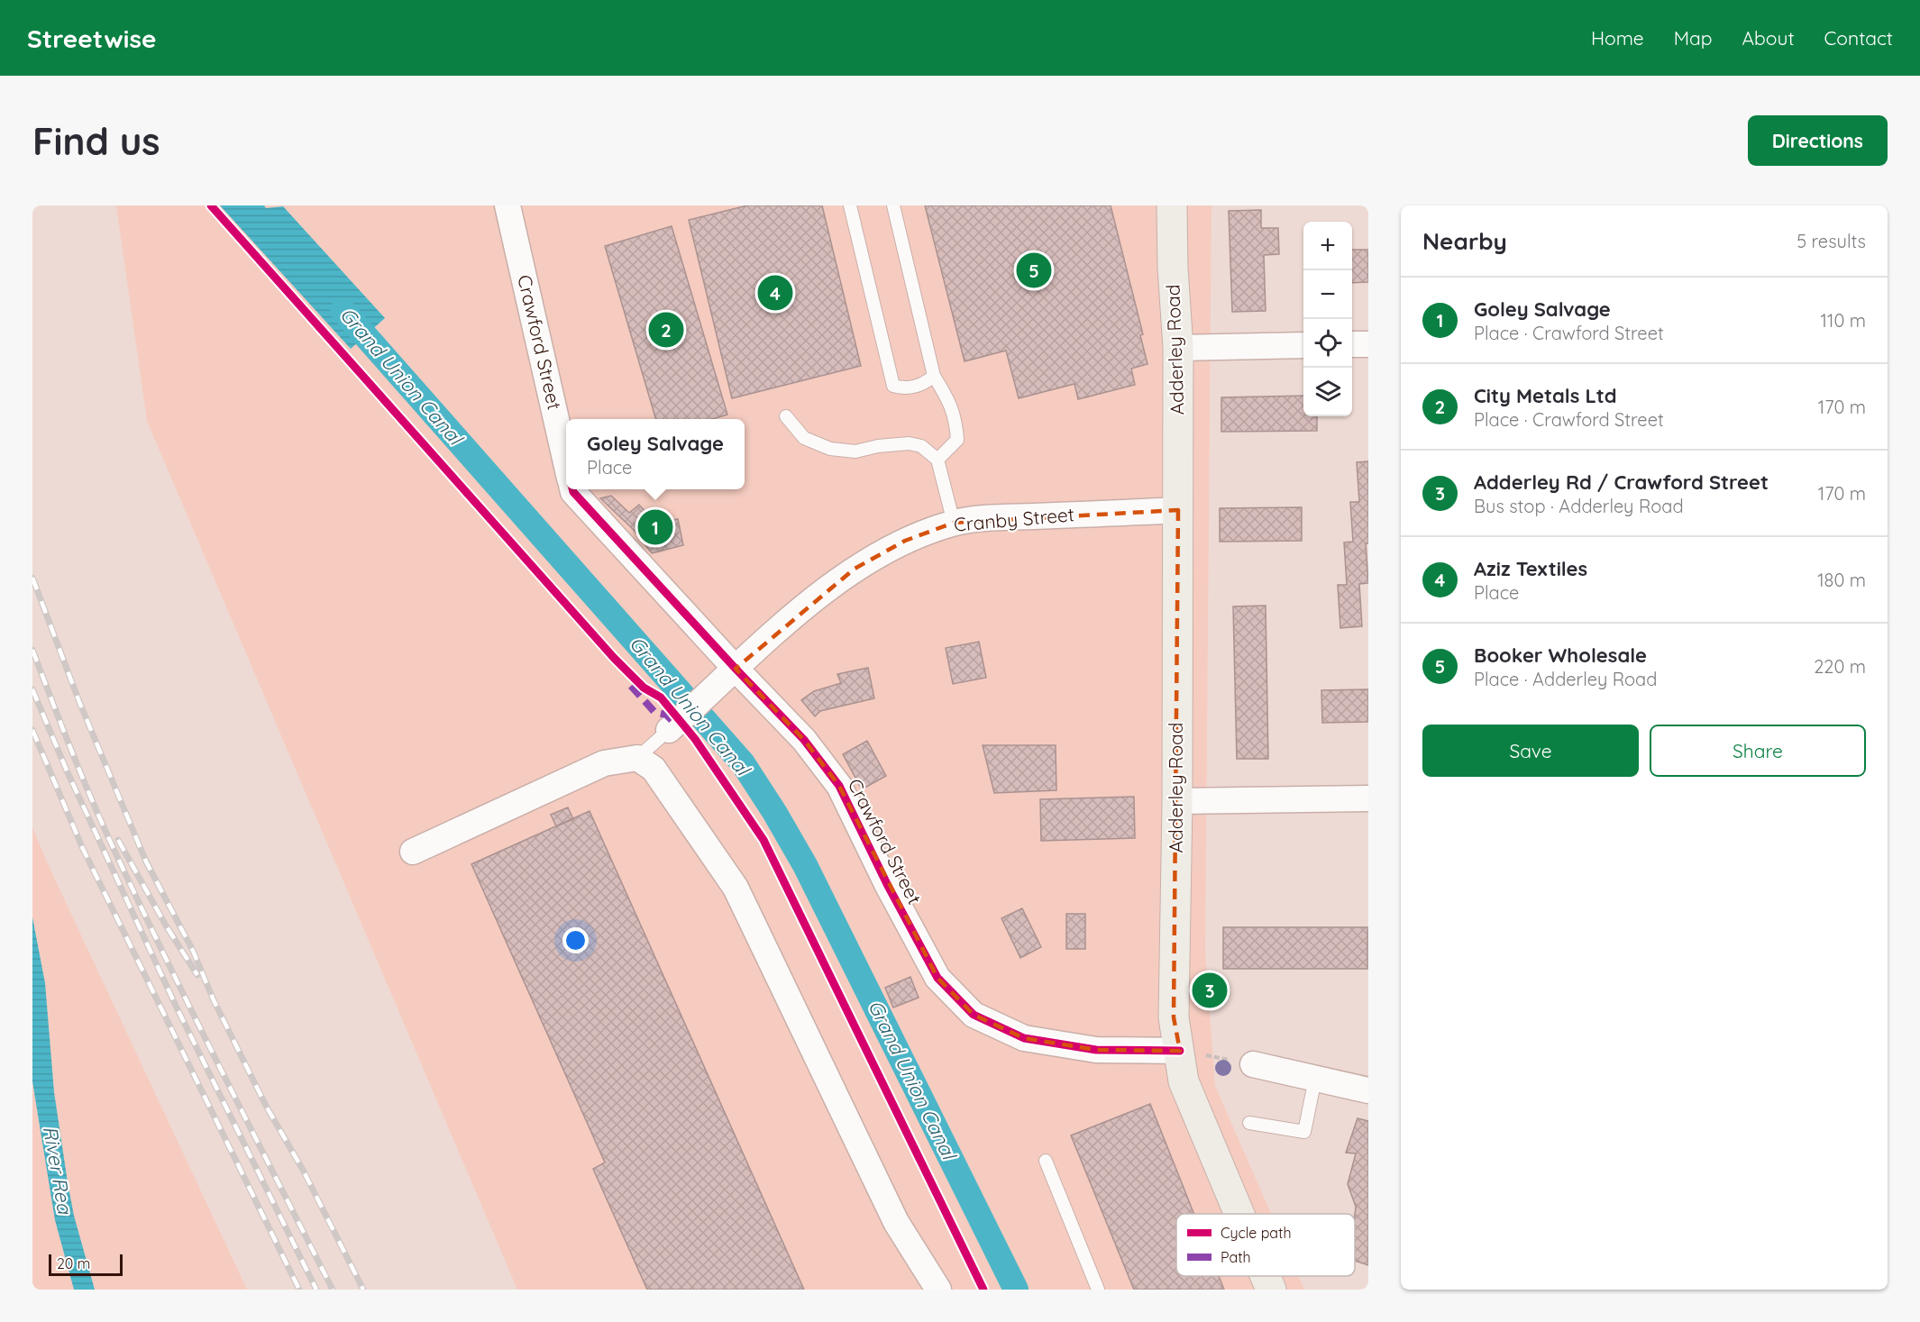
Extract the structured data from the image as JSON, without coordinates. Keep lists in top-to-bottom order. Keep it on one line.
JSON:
{"streets":{"main road":["Adderley Road"],"street":["Crawford Street","Cranby Street"]},"crossings":[["Crawford Street","Adderley Road"],["Crawford Street","Cranby Street"],["Adderley Road","Cranby Street"]],"water":["Grand Union Canal","River Rea"],"legend":["Cycle path","Path"],"scale_bar":"20 m","page":{"header":"Streetwise","nav":["Home","Map","About","Contact"],"buttons":["Directions",["Save","Share"]],"title":"Find us","heading":["Nearby","5 results"],"map_buttons":["+","−"],"pins":["5","4","2","1","3"],"list":[{"mark":"1","name":"Goley Salvage","note":"Place · Crawford Street","value":"110 m"},{"mark":"2","name":"City Metals Ltd","note":"Place · Crawford Street","value":"170 m"},{"mark":"3","name":"Adderley Rd / Crawford Street","note":"Bus stop · Adderley Road","value":"170 m"},{"mark":"4","name":"Aziz Textiles","note":"Place","value":"180 m"},{"mark":"5","name":"Booker Wholesale","note":"Place · Adderley Road","value":"220 m"}],"popup":["Goley Salvage","Place"],"scale":"20 m"}}
